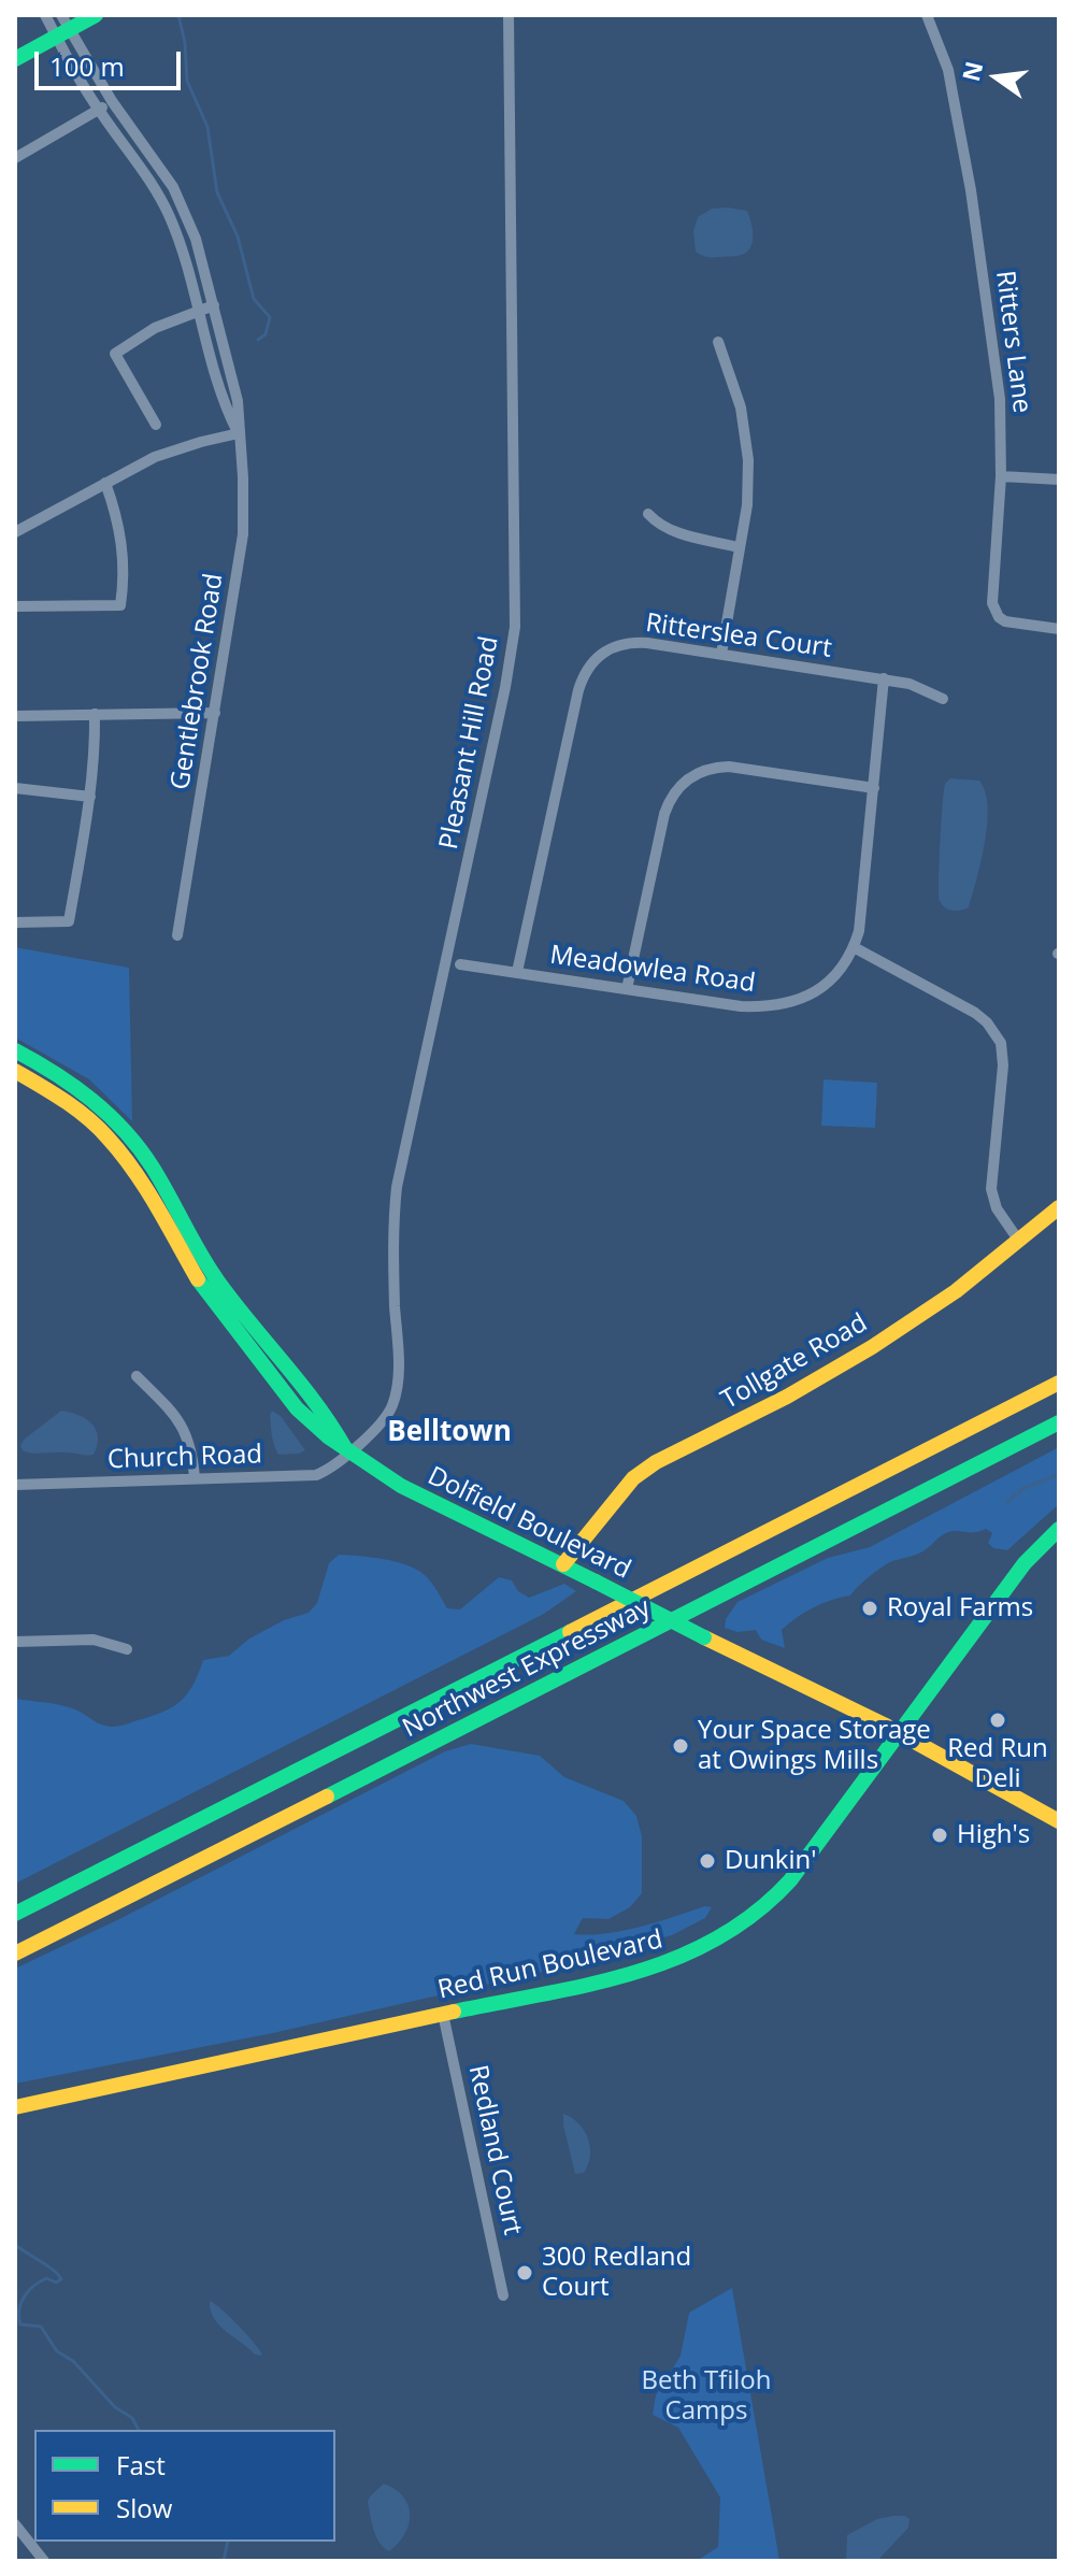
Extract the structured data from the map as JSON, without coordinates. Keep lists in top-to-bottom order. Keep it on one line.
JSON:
{"streets":{"main road":["Tollgate Road","Dolfield Boulevard","Northwest Expressway","Red Run Boulevard"],"street":["Ritters Lane","Ritterslea Court","Gentlebrook Road","Pleasant Hill Road","Meadowlea Road","Church Road","Redland Court"]},"crossings":[["Ritterslea Court","Meadowlea Road"],["Pleasant Hill Road","Church Road"],["Pleasant Hill Road","Dolfield Boulevard"],["Tollgate Road","Dolfield Boulevard"],["Church Road","Dolfield Boulevard"],["Dolfield Boulevard","Red Run Boulevard"],["Red Run Boulevard","Redland Court"]],"districts":["Belltown"],"parks":["Beth Tfiloh Camps"],"places":["Royal Farms","Red Run Deli","Your Space Storage at Owings Mills","High's","Dunkin'","300 Redland Court"],"legend":["Fast","Slow"],"scale_bar":"100 m","north":"left"}
